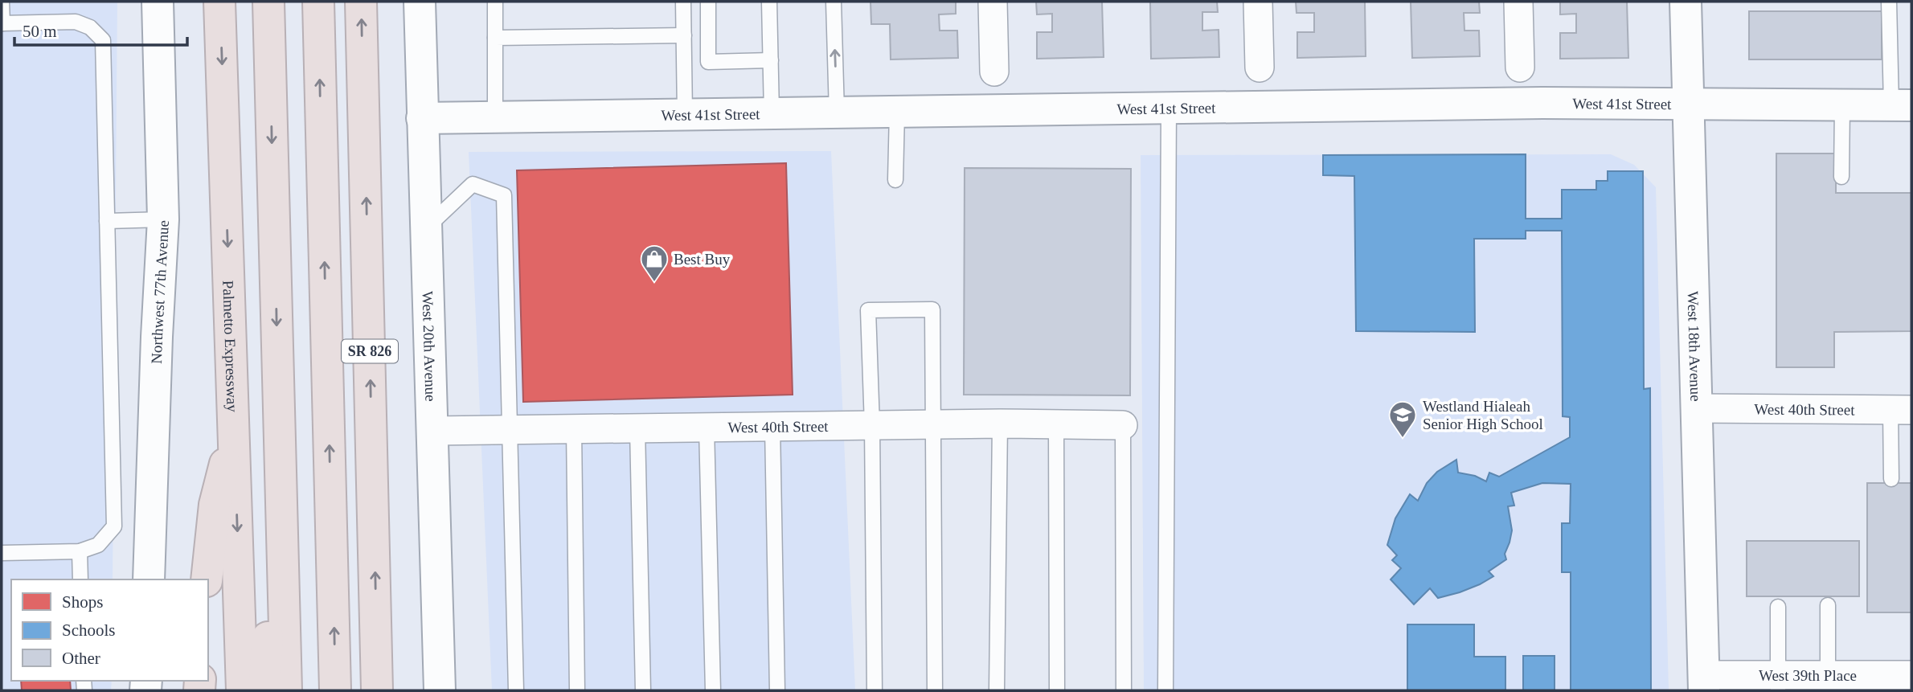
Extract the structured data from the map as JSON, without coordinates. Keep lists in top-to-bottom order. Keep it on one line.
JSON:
{"streets":{"highway":["Palmetto Expressway","SR 826"],"street":["West 41st Street","Northwest 77th Avenue","West 20th Avenue","West 18th Avenue","West 40th Street","West 39th Place"]},"crossings":[["West 41st Street","West 20th Avenue"],["West 41st Street","West 18th Avenue"],["West 20th Avenue","West 40th Street"],["West 18th Avenue","West 40th Street"],["West 18th Avenue","West 39th Place"]],"places":{"shop":["Best Buy"],"school or university":["Westland Hialeah Senior High School"]},"legend":["Shops","Schools","Other"],"scale_bar":"50 m"}
